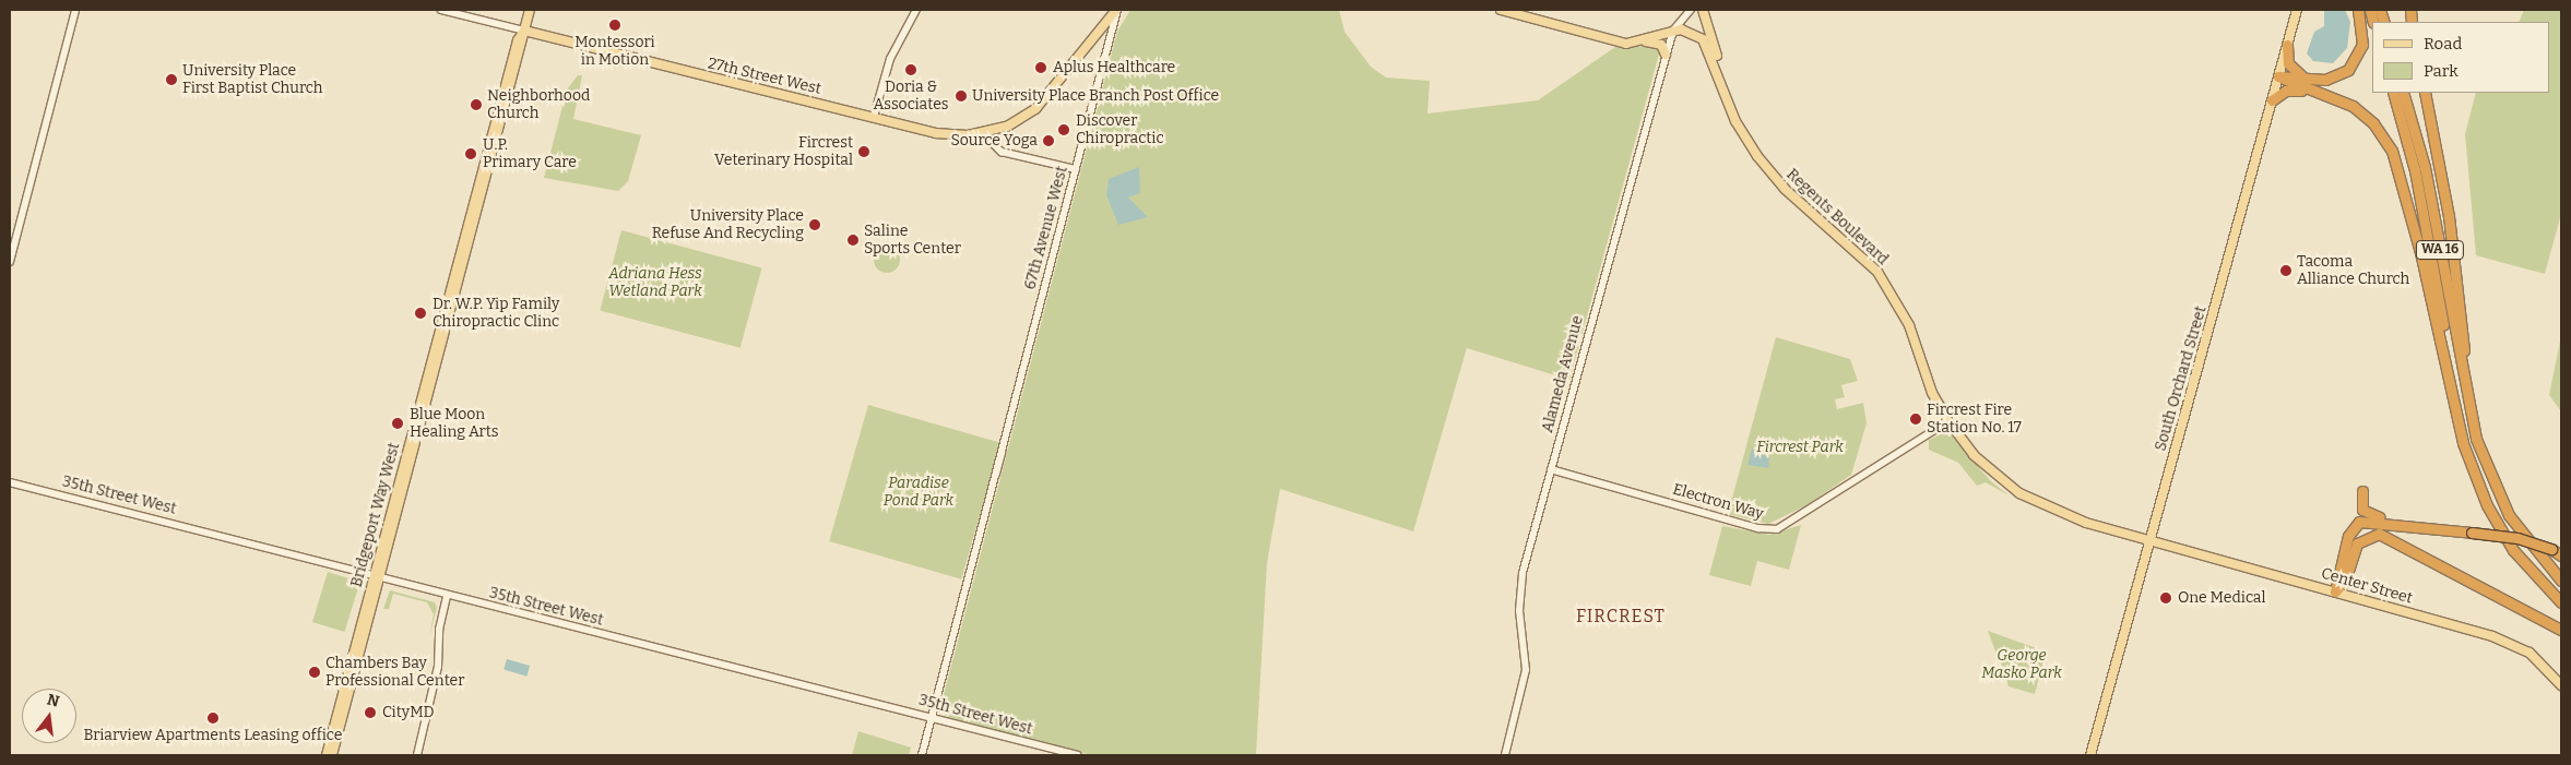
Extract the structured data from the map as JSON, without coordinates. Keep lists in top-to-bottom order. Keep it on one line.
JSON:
{"streets":{"highway":["WA 16"],"main road":["27th Street West","Regents Boulevard","South Orchard Street","Bridgeport Way West","Center Street"],"street":["67th Avenue West","Alameda Avenue","35th Street West","Electron Way"]},"crossings":[["27th Street West","Bridgeport Way West"],["Regents Boulevard","Alameda Avenue"],["Regents Boulevard","South Orchard Street"],["Regents Boulevard","Electron Way"],["Regents Boulevard","Center Street"],["67th Avenue West","35th Street West"],["Alameda Avenue","Electron Way"],["South Orchard Street","Center Street"],["35th Street West","Bridgeport Way West"]],"districts":["FIRCREST"],"parks":["Adriana Hess Wetland Park","Fircrest Park","Paradise Pond Park","George Masko Park"],"places":["Montessori in Motion","Aplus Healthcare","Doria & Associates","University Place First Baptist Church","University Place Branch Post Office","Neighborhood Church","Discover Chiropractic","Source Yoga","Fircrest Veterinary Hospital","U.P. Primary Care","University Place Refuse And Recycling","Saline Sports Center","Tacoma Alliance Church","Dr. W.P. Yip Family Chiropractic Clinc","Fircrest Fire Station No. 17","Blue Moon Healing Arts","One Medical","Chambers Bay Professional Center","CityMD","Briarview Apartments Leasing office"],"legend":["Road","Park"],"north":"top"}
